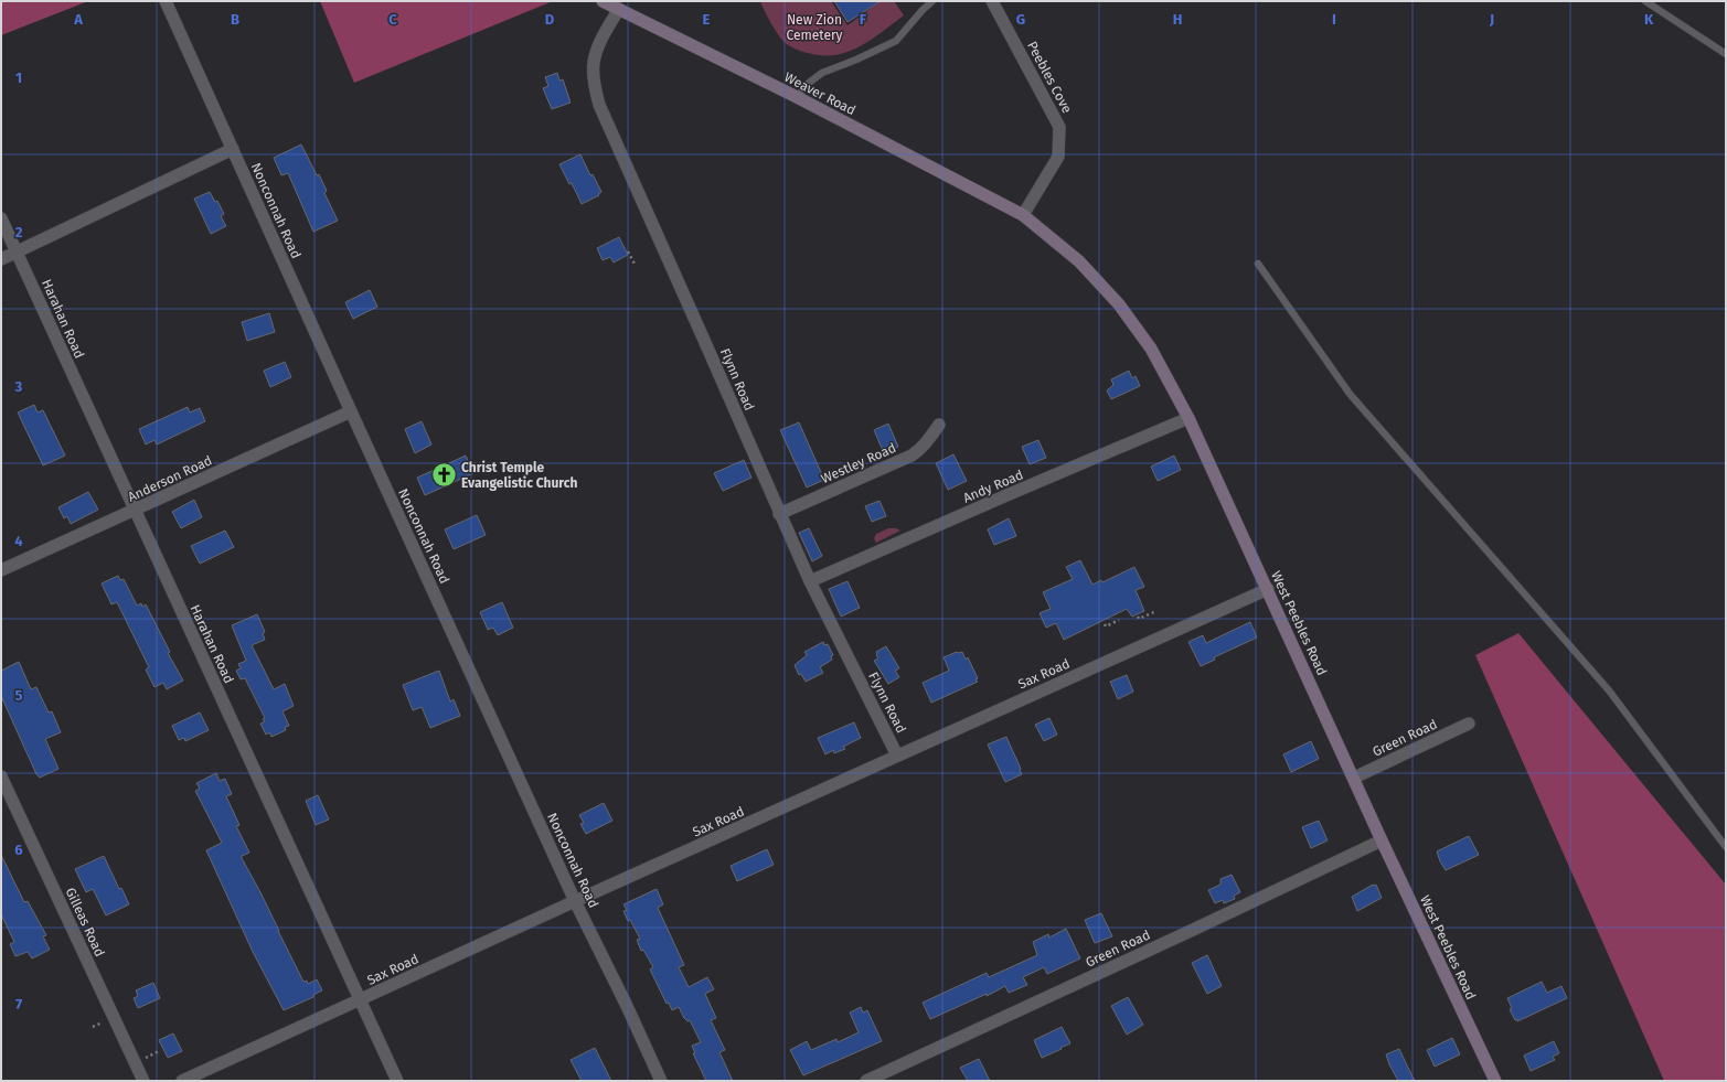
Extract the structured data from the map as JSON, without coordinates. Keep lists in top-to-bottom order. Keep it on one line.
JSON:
{"streets":{"main road":["Weaver Road","West Peebles Road"],"street":["Peebles Cove","Nonconnah Road","Harahan Road","Flynn Road","Westley Road","Anderson Road","Andy Road","Sax Road","Green Road","Gilleas Road"]},"crossings":[["Peebles Cove","Weaver Road"],["Peebles Cove","West Peebles Road"],["Weaver Road","Flynn Road"],["Weaver Road","West Peebles Road"],["Nonconnah Road","Anderson Road"],["Nonconnah Road","Sax Road"],["Harahan Road","Anderson Road"],["Harahan Road","Sax Road"],["Flynn Road","Westley Road"],["Flynn Road","Andy Road"],["Flynn Road","Sax Road"],["Andy Road","West Peebles Road"],["West Peebles Road","Sax Road"],["West Peebles Road","Green Road"]],"parks":["New Zion Cemetery"],"places":{"church":["Christ Temple Evangelistic Church"]},"grid":{"columns":["A","B","C","D","E","F","G","H","I","J","K"],"rows":["1","2","3","4","5","6","7"]}}
